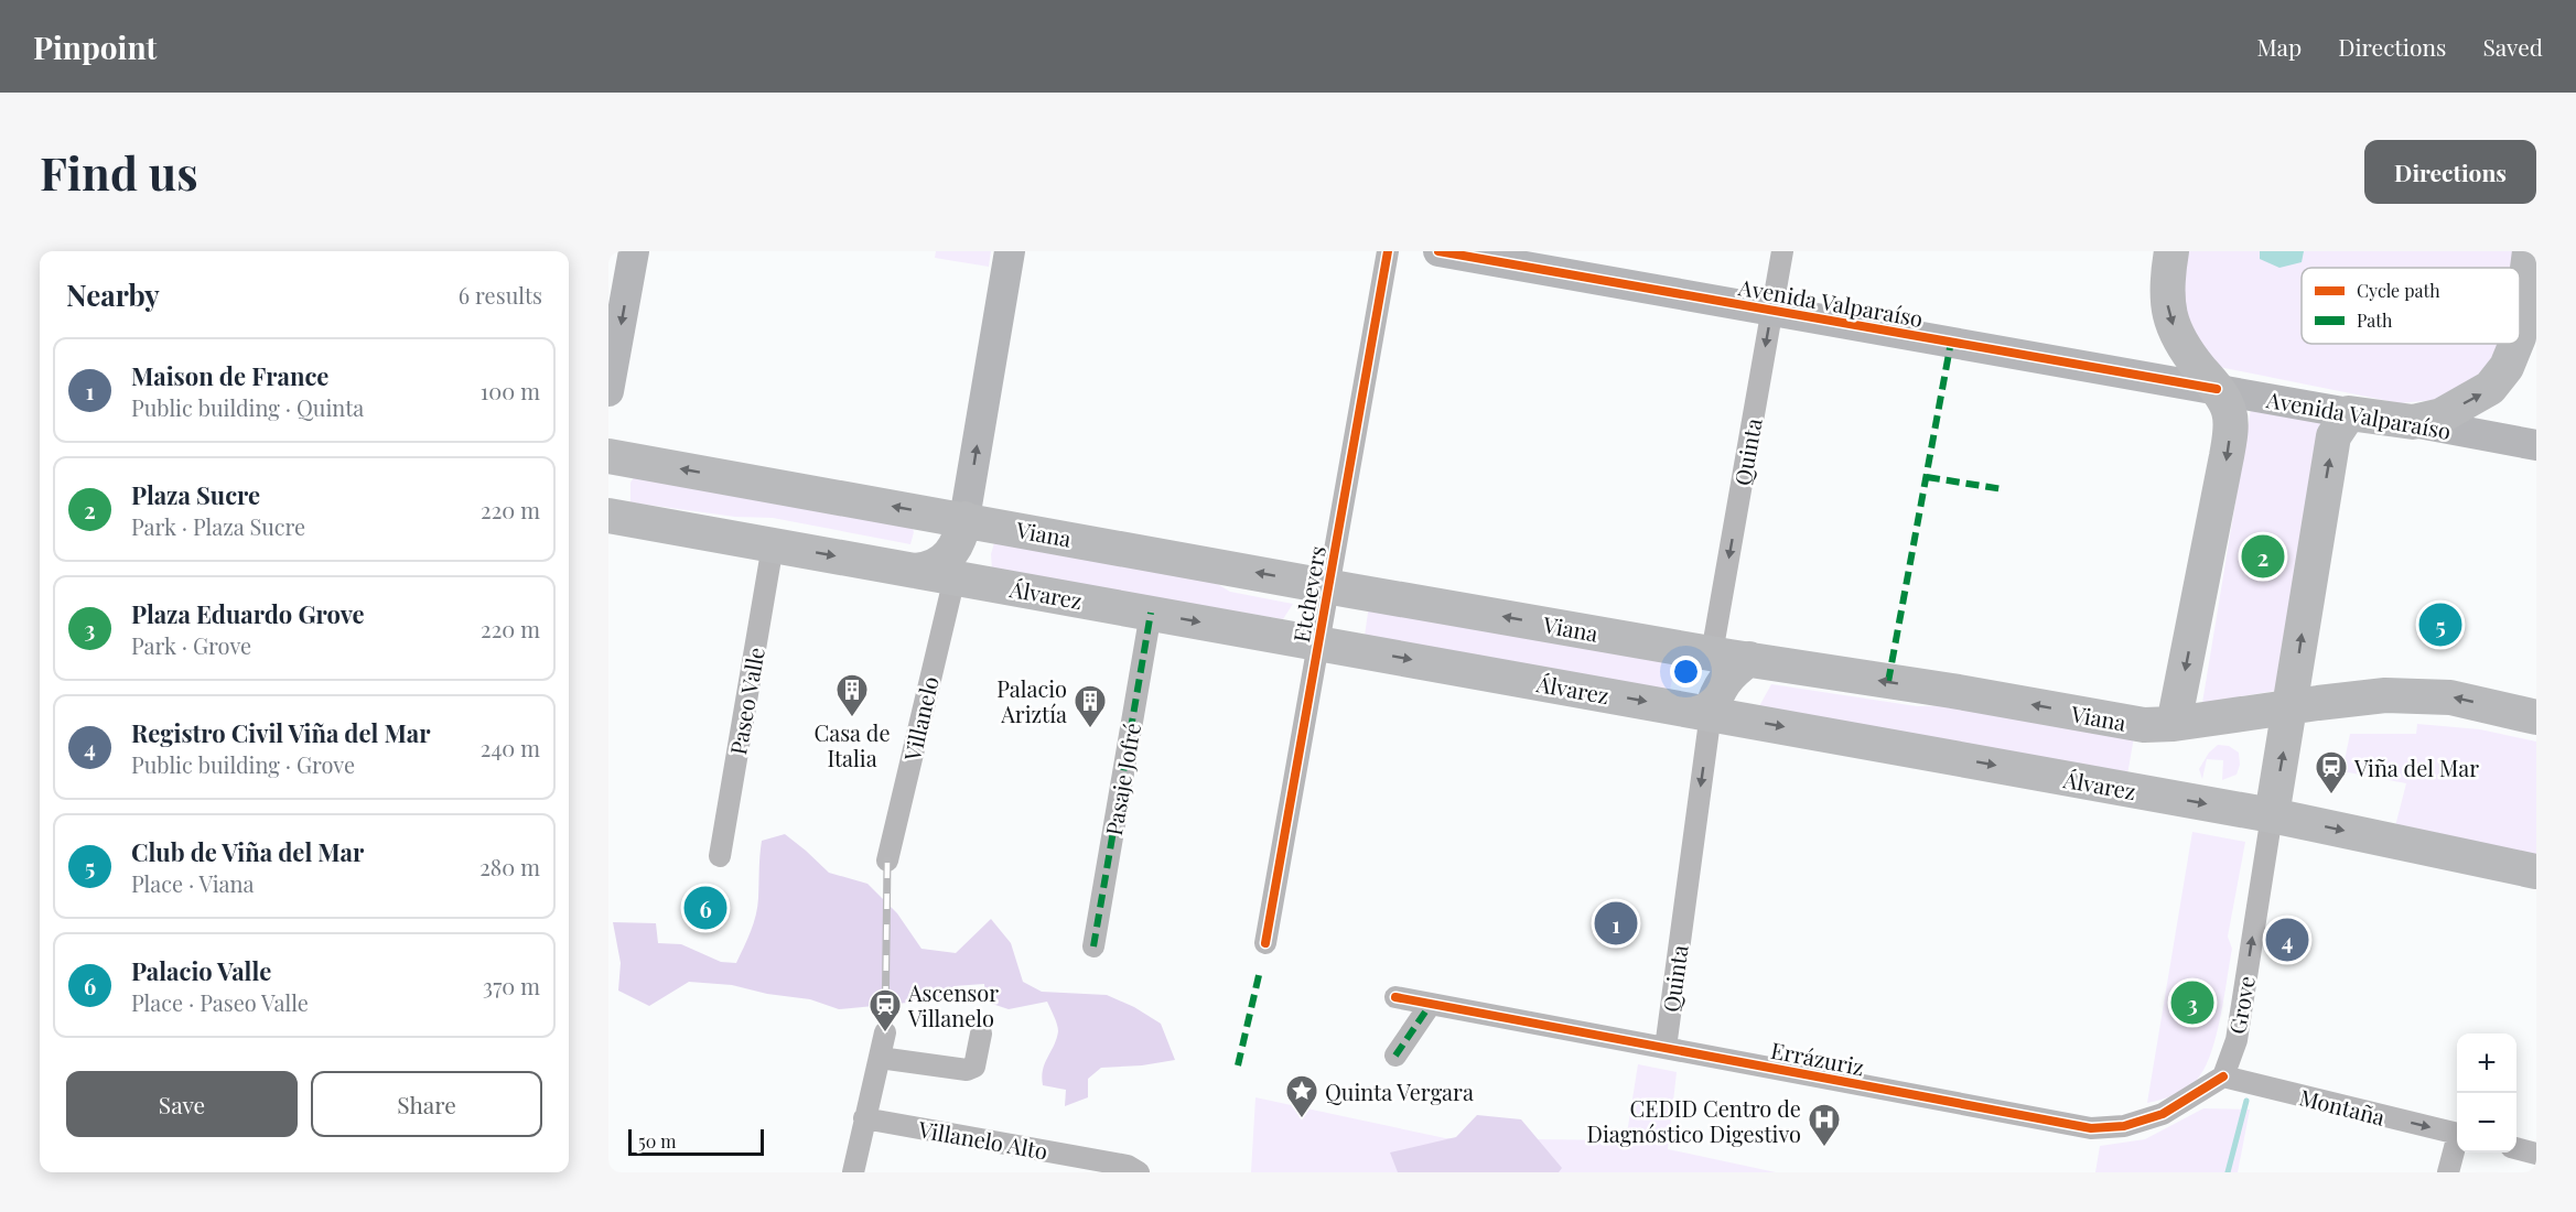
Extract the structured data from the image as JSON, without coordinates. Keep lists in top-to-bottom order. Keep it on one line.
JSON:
{"streets":{"main road":["Avenida Valparaíso","Viana","Álvarez"],"street":["Quinta","Etchevers","Paseo Valle","Villanelo","Pasaje Jofré","Grove","Errázuriz","Montaña","Villanelo Alto"]},"crossings":[["Avenida Valparaíso","Quinta"],["Quinta","Viana"],["Quinta","Álvarez"],["Quinta","Errázuriz"],["Viana","Etchevers"],["Álvarez","Etchevers"],["Álvarez","Paseo Valle"],["Álvarez","Villanelo"],["Álvarez","Pasaje Jofré"],["Álvarez","Grove"],["Grove","Errázuriz"],["Grove","Montaña"],["Errázuriz","Montaña"]],"one_way":["Quinta","Viana","Álvarez","Grove","Montaña"],"places":{"building":["Casa de Italia","Palacio Ariztía"],"station":["Viña del Mar","Ascensor Villanelo"],"place":["Quinta Vergara"],"hospital":["CEDID Centro de Diagnóstico Digestivo"]},"legend":["Cycle path","Path"],"scale_bar":"50 m","page":{"header":"Pinpoint","nav":["Map","Directions","Saved"],"buttons":["Directions",["Save","Share"]],"title":"Find us","heading":["Nearby","6 results"],"list":[{"mark":"1","name":"Maison de France","note":"Public building · Quinta","value":"100 m"},{"mark":"2","name":"Plaza Sucre","note":"Park · Plaza Sucre","value":"220 m"},{"mark":"3","name":"Plaza Eduardo Grove","note":"Park · Grove","value":"220 m"},{"mark":"4","name":"Registro Civil Viña del Mar","note":"Public building · Grove","value":"240 m"},{"mark":"5","name":"Club de Viña del Mar","note":"Place · Viana","value":"280 m"},{"mark":"6","name":"Palacio Valle","note":"Place · Paseo Valle","value":"370 m"}],"pins":["2","5","6","1","4","3"],"map_buttons":["+","−"],"scale":"50 m"}}
